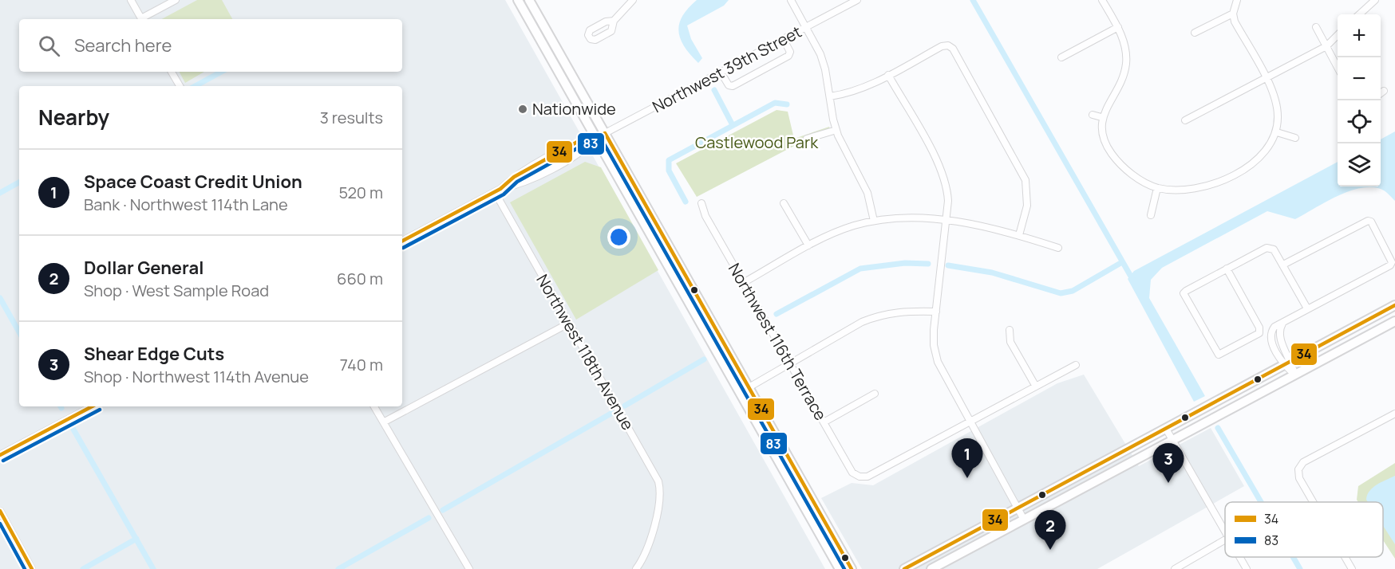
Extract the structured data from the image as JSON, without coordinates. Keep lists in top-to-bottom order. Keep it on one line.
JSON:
{"streets":{"street":["Northwest 39th Street","Northwest 116th Terrace","Northwest 118th Avenue"]},"crossings":[["Northwest 39th Street","Northwest 118th Avenue"]],"parks":["Castlewood Park"],"places":["Nationwide"],"lines":["transit line 34","transit line 83"],"legend":["34","83"],"page":{"map_buttons":["+","−"],"search":"Search here","heading":["Nearby","3 results"],"list":[{"mark":"1","name":"Space Coast Credit Union","note":"Bank · Northwest 114th Lane","value":"520 m"},{"mark":"2","name":"Dollar General","note":"Shop · West Sample Road","value":"660 m"},{"mark":"3","name":"Shear Edge Cuts","note":"Shop · Northwest 114th Avenue","value":"740 m"}],"pins":["1","3","2"]}}
